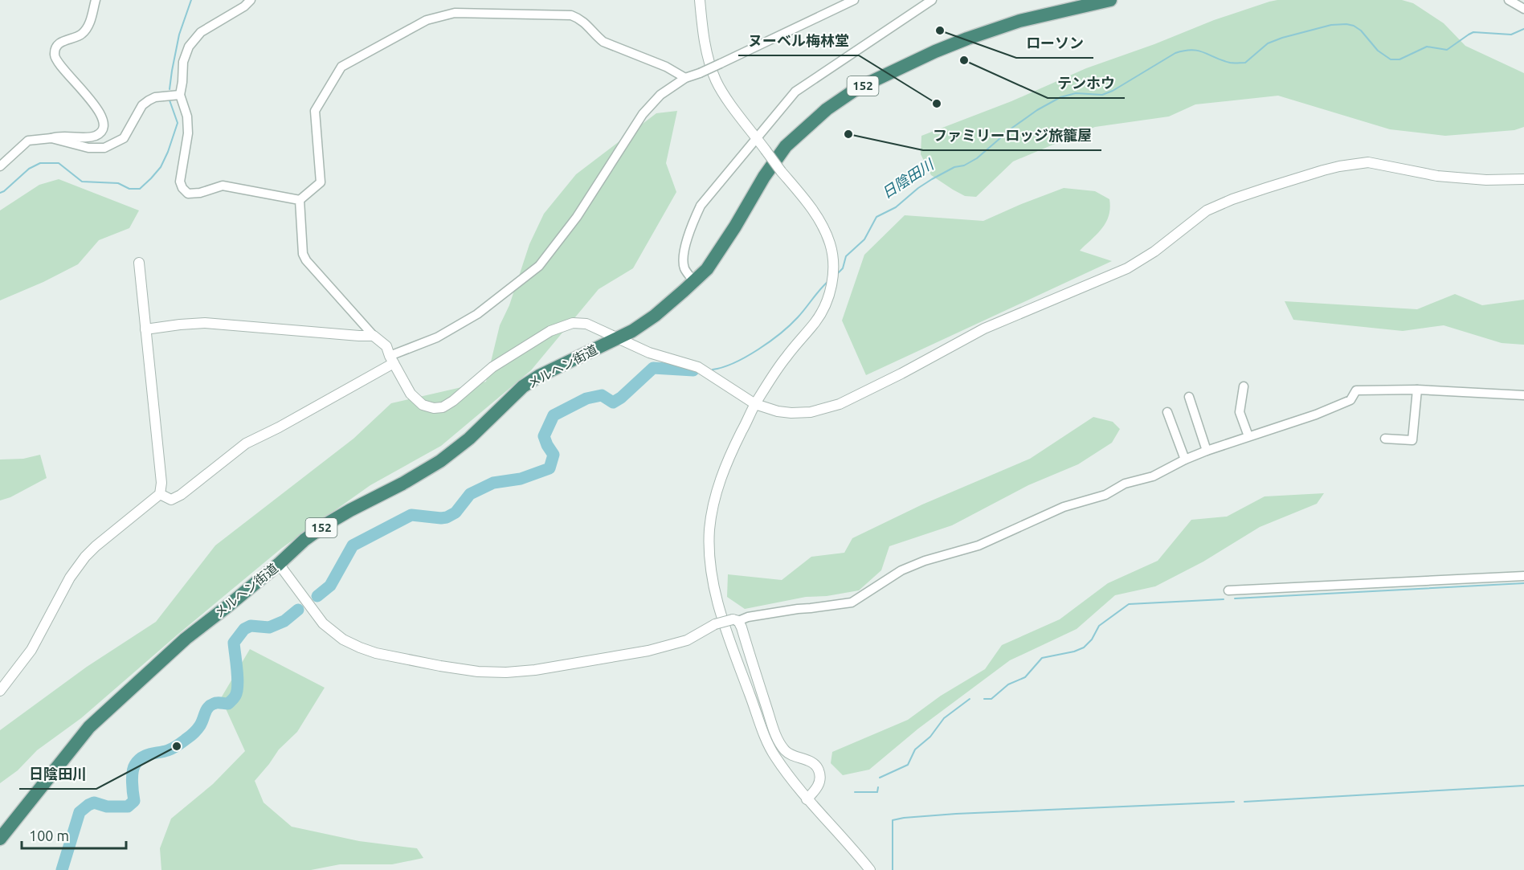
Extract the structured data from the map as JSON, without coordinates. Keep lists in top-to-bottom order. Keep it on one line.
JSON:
{"streets":{"highway":["152","メルヘン街道"]},"water":["日陰田川"],"places":["ローソン","テンホウ","ヌーベル梅林堂","ファミリーロッジ旅籠屋","日陰田川"],"scale_bar":"100 m"}
